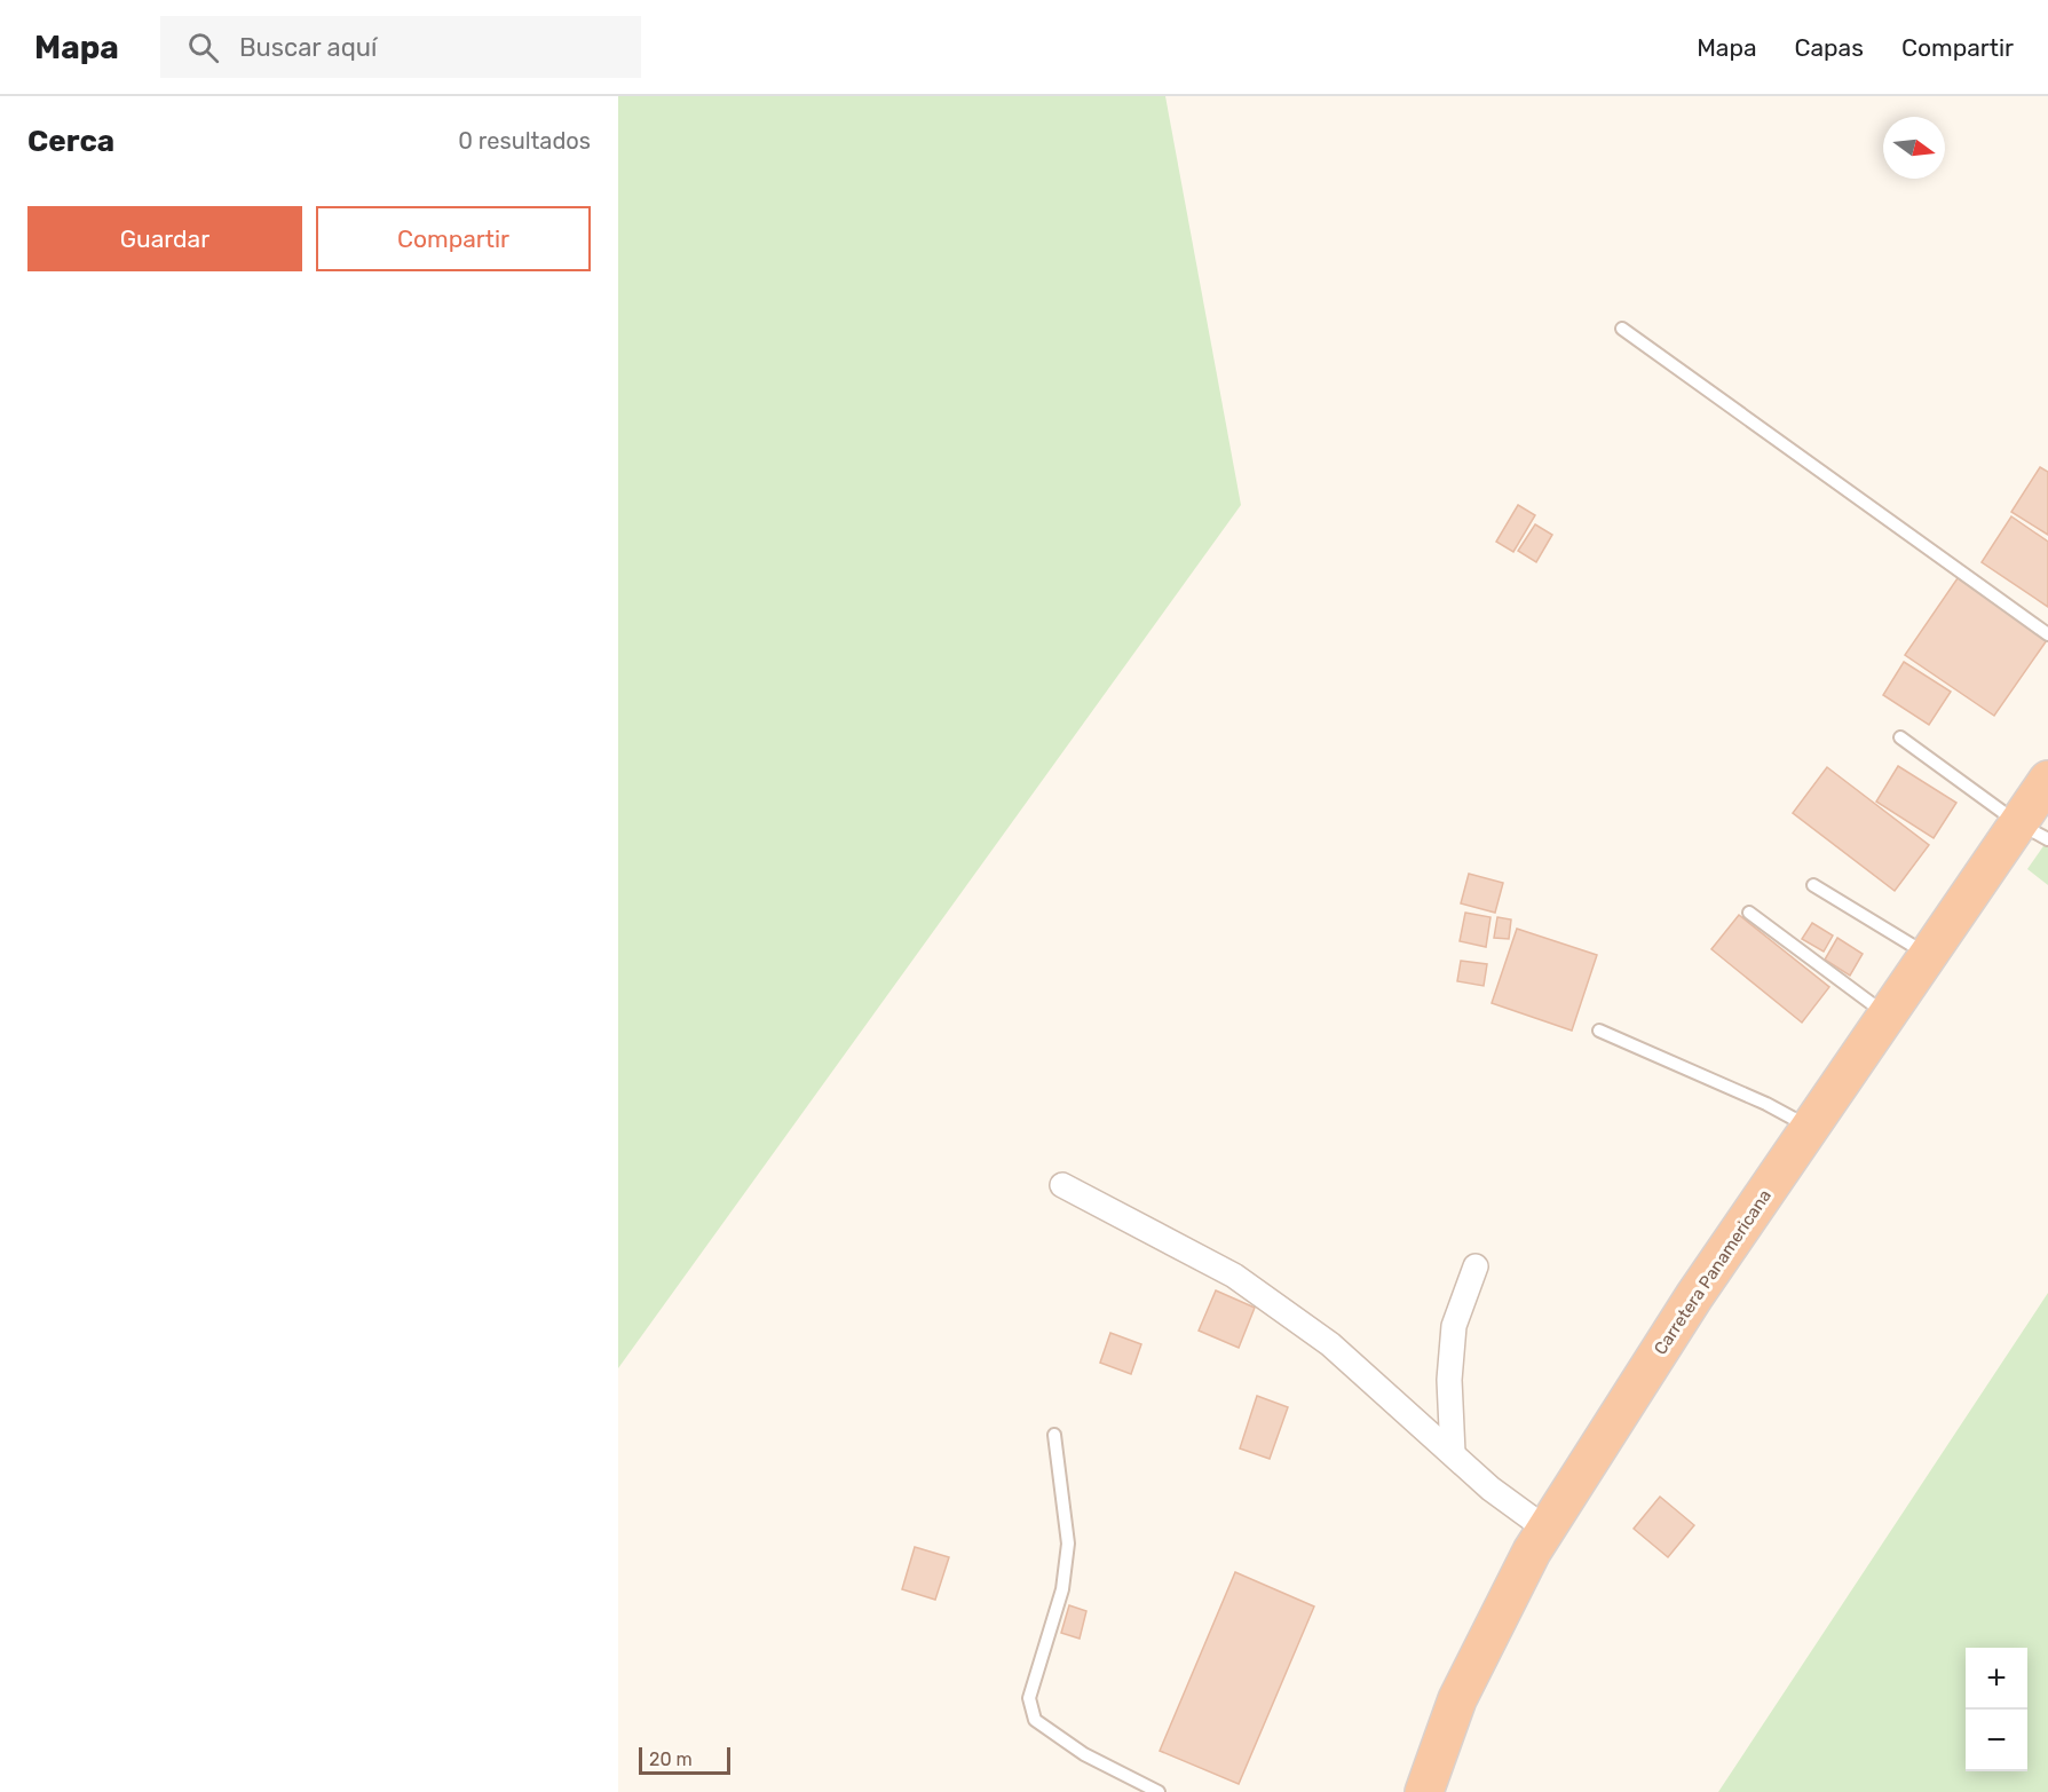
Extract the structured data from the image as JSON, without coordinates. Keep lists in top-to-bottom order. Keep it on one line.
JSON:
{"streets":{"highway":["Carretera Panamericana"]},"scale_bar":"20 m","north":"right","page":{"header":"Mapa","search":"Buscar aquí","nav":["Mapa","Capas","Compartir"],"heading":["Cerca","0 resultados"],"buttons":["Guardar","Compartir"],"map_buttons":["+","−"],"scale":"20 m"}}
